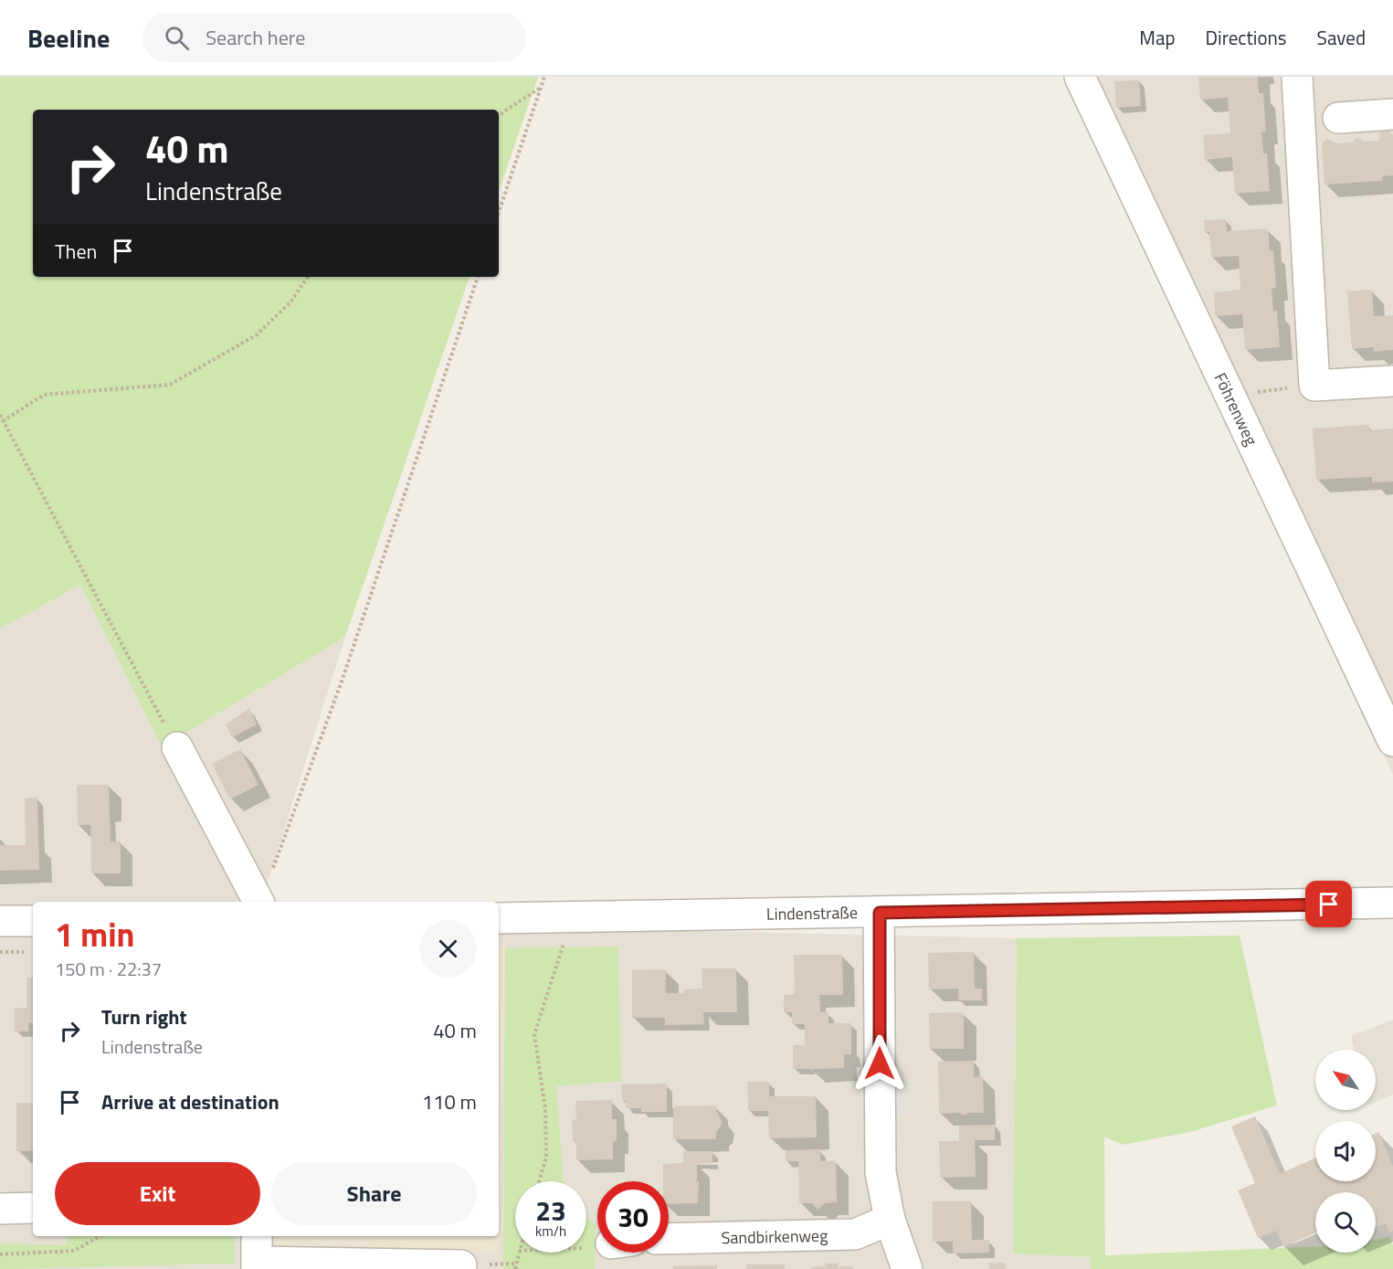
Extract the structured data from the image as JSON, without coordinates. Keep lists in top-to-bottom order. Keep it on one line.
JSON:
{"streets":{"street":["Föhrenweg","Lindenstraße","Sandbirkenweg"]},"north":"top left","page":{"header":"Beeline","search":"Search here","nav":["Map","Directions","Saved"],"turn":["40 m","Lindenstraße"],"then":"Then","heading":["1 min","150 m · 22:37"],"list":[{"name":"Turn right","note":"Lindenstraße","value":"40 m"},{"name":"Arrive at destination","value":"110 m"}],"buttons":["Exit","Share"],"speed":"23 km/h","limit":"30"}}
